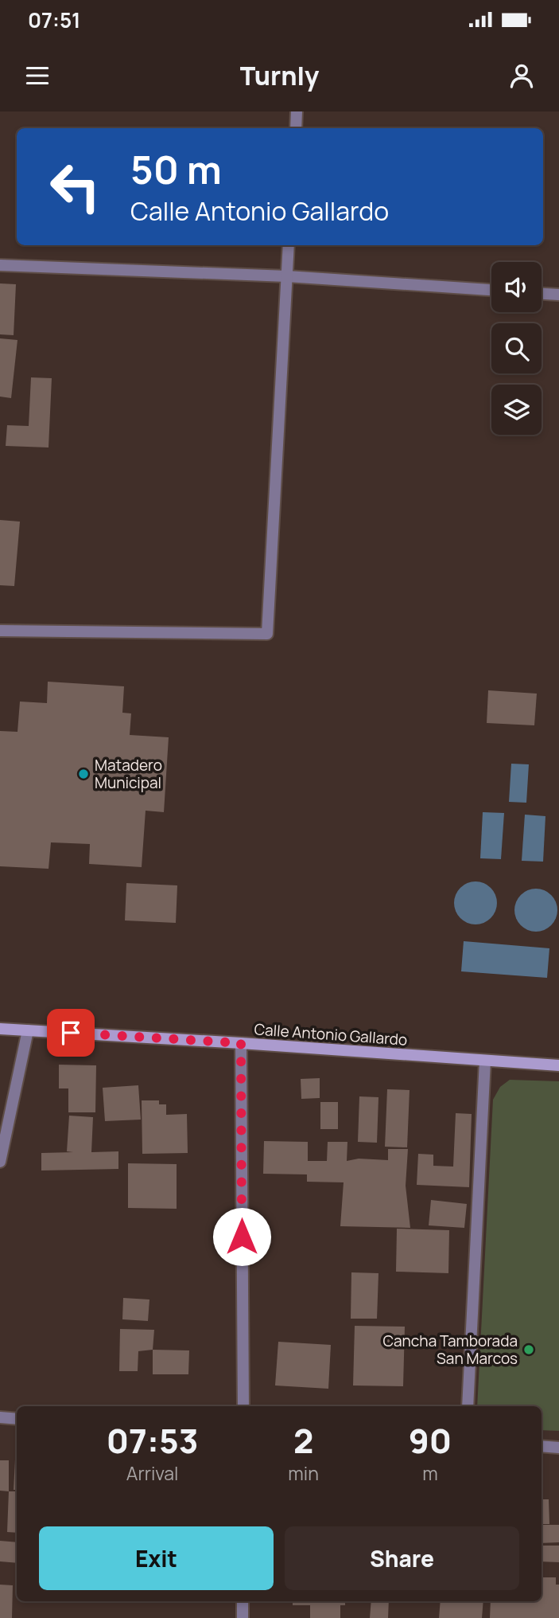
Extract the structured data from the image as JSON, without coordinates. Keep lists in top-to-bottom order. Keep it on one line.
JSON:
{"streets":{"main road":["Calle Antonio Gallardo"]},"places":["Matadero Municipal","Cancha Tamborada San Marcos"],"page":{"status":"07:51","header":"Turnly","turn":["50 m","Calle Antonio Gallardo"],"eta":["07:53","Arrival","2","min","90","m"],"buttons":["Exit","Share"]}}
